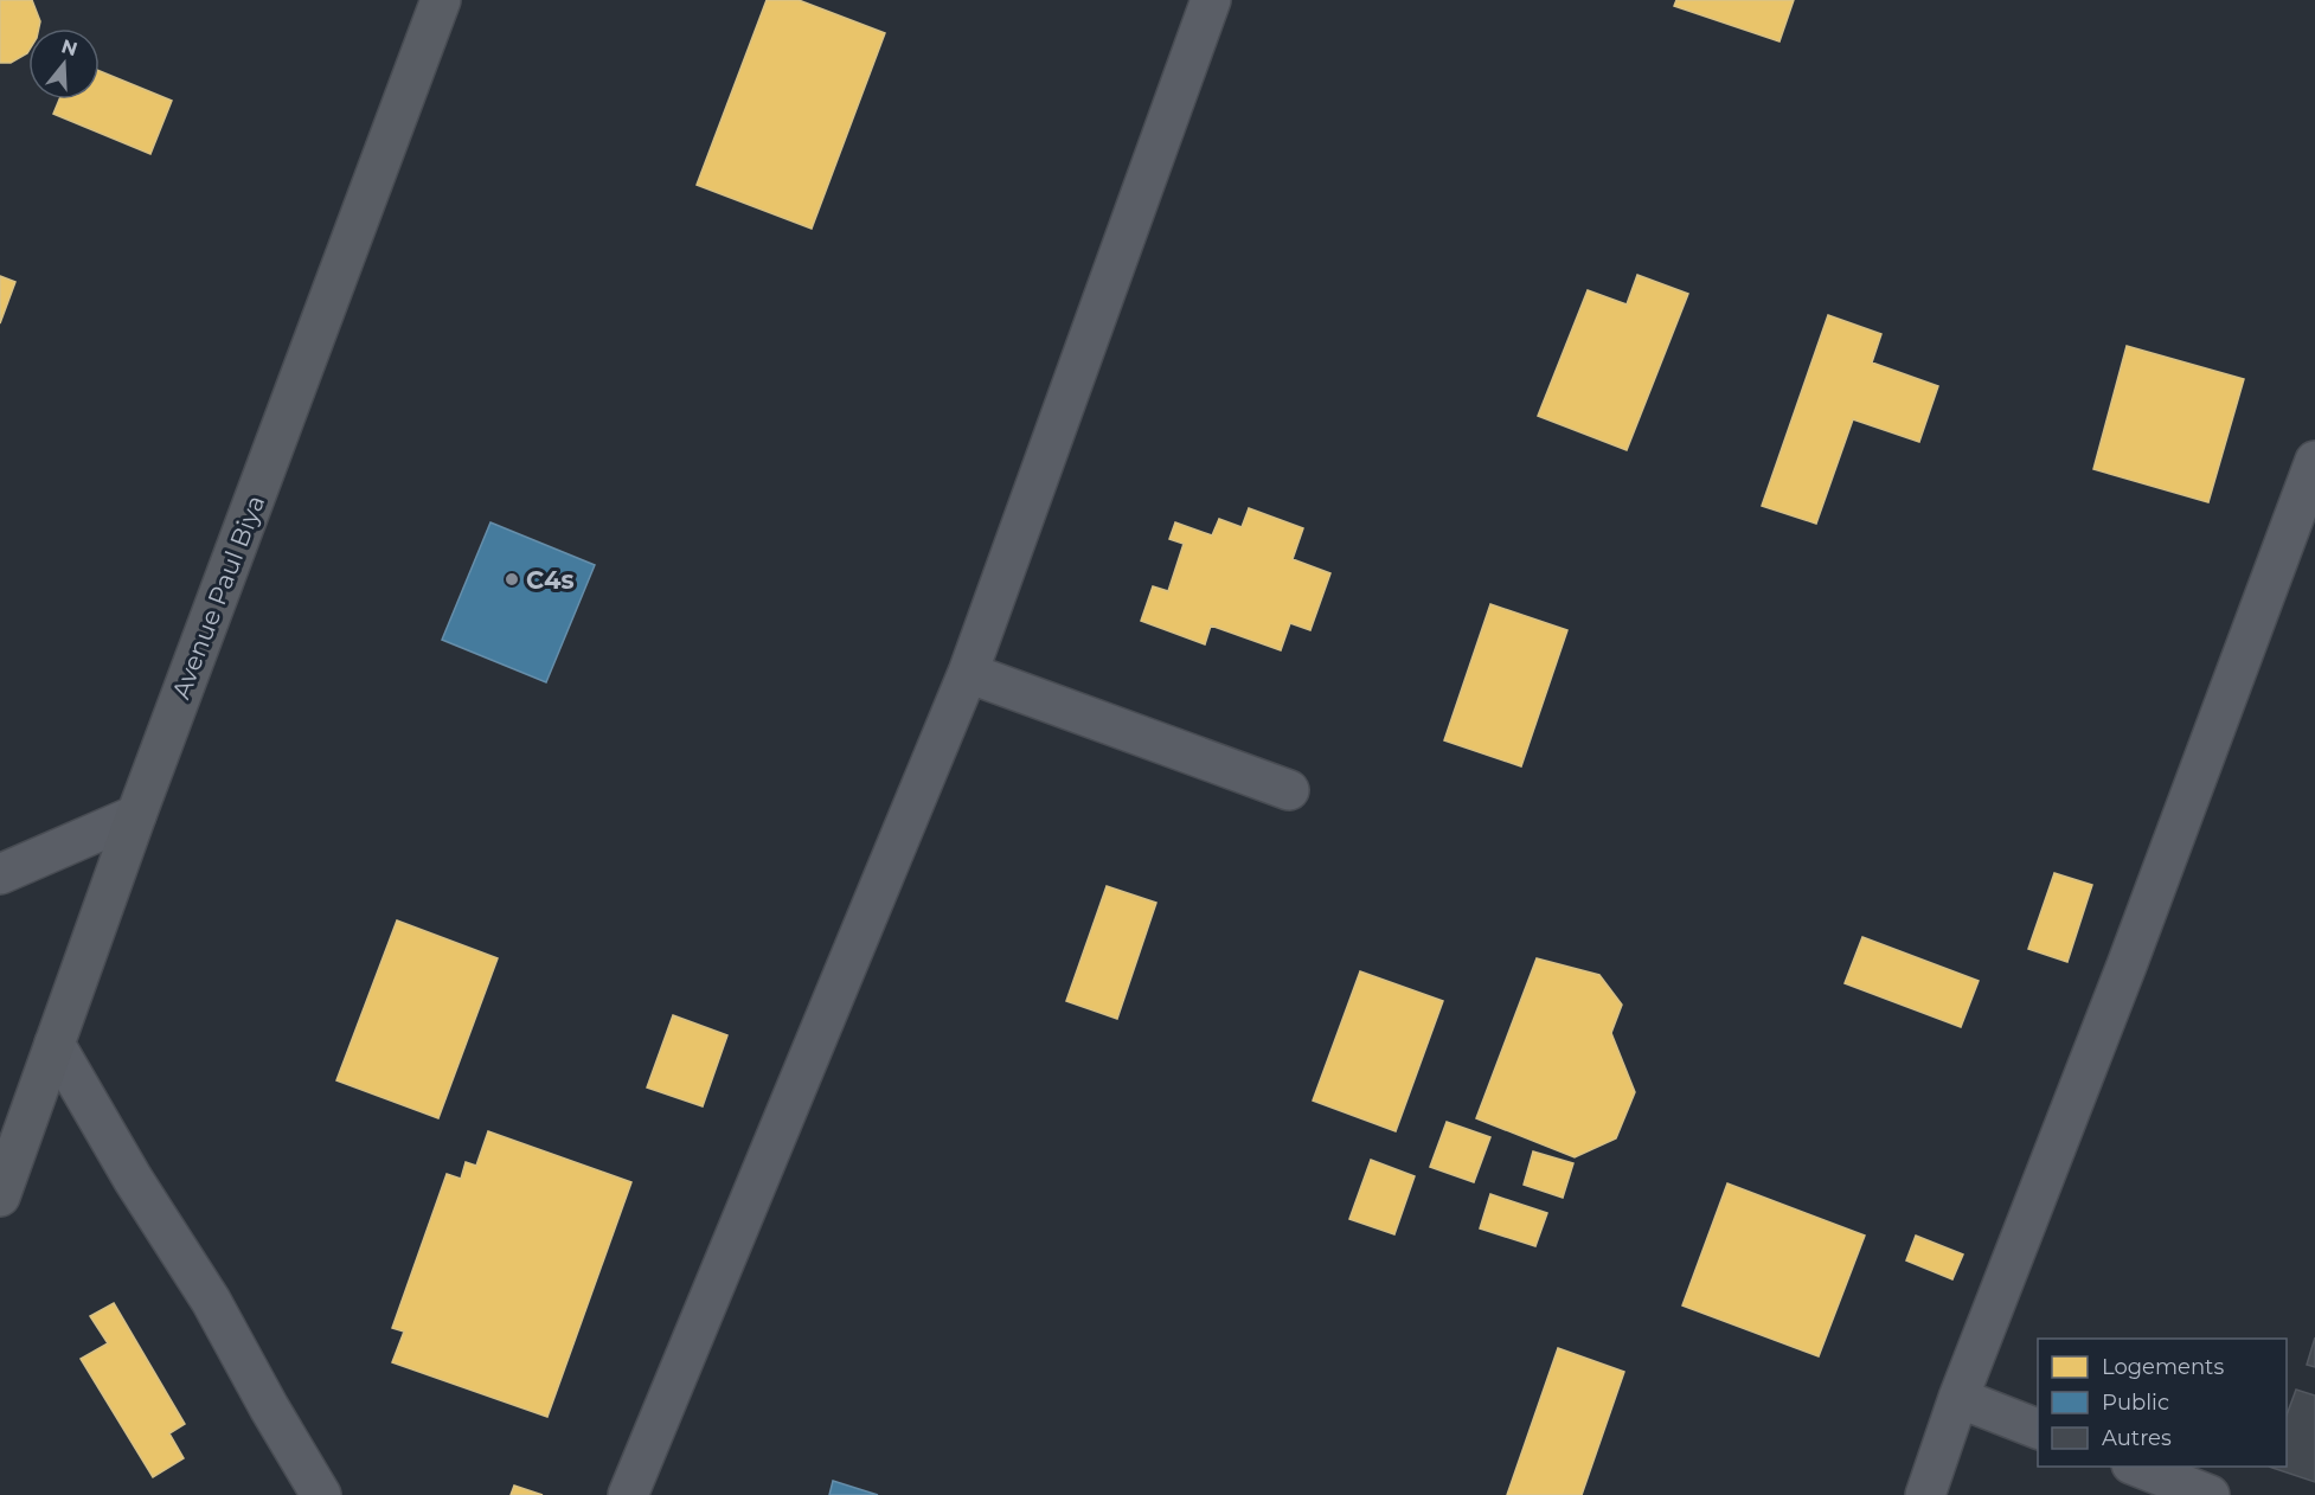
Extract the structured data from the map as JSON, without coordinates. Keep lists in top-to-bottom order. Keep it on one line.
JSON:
{"streets":{"main road":["Avenue Paul Biya"]},"places":["C4s"],"legend":["Logements","Public","Autres"],"north":"top"}
